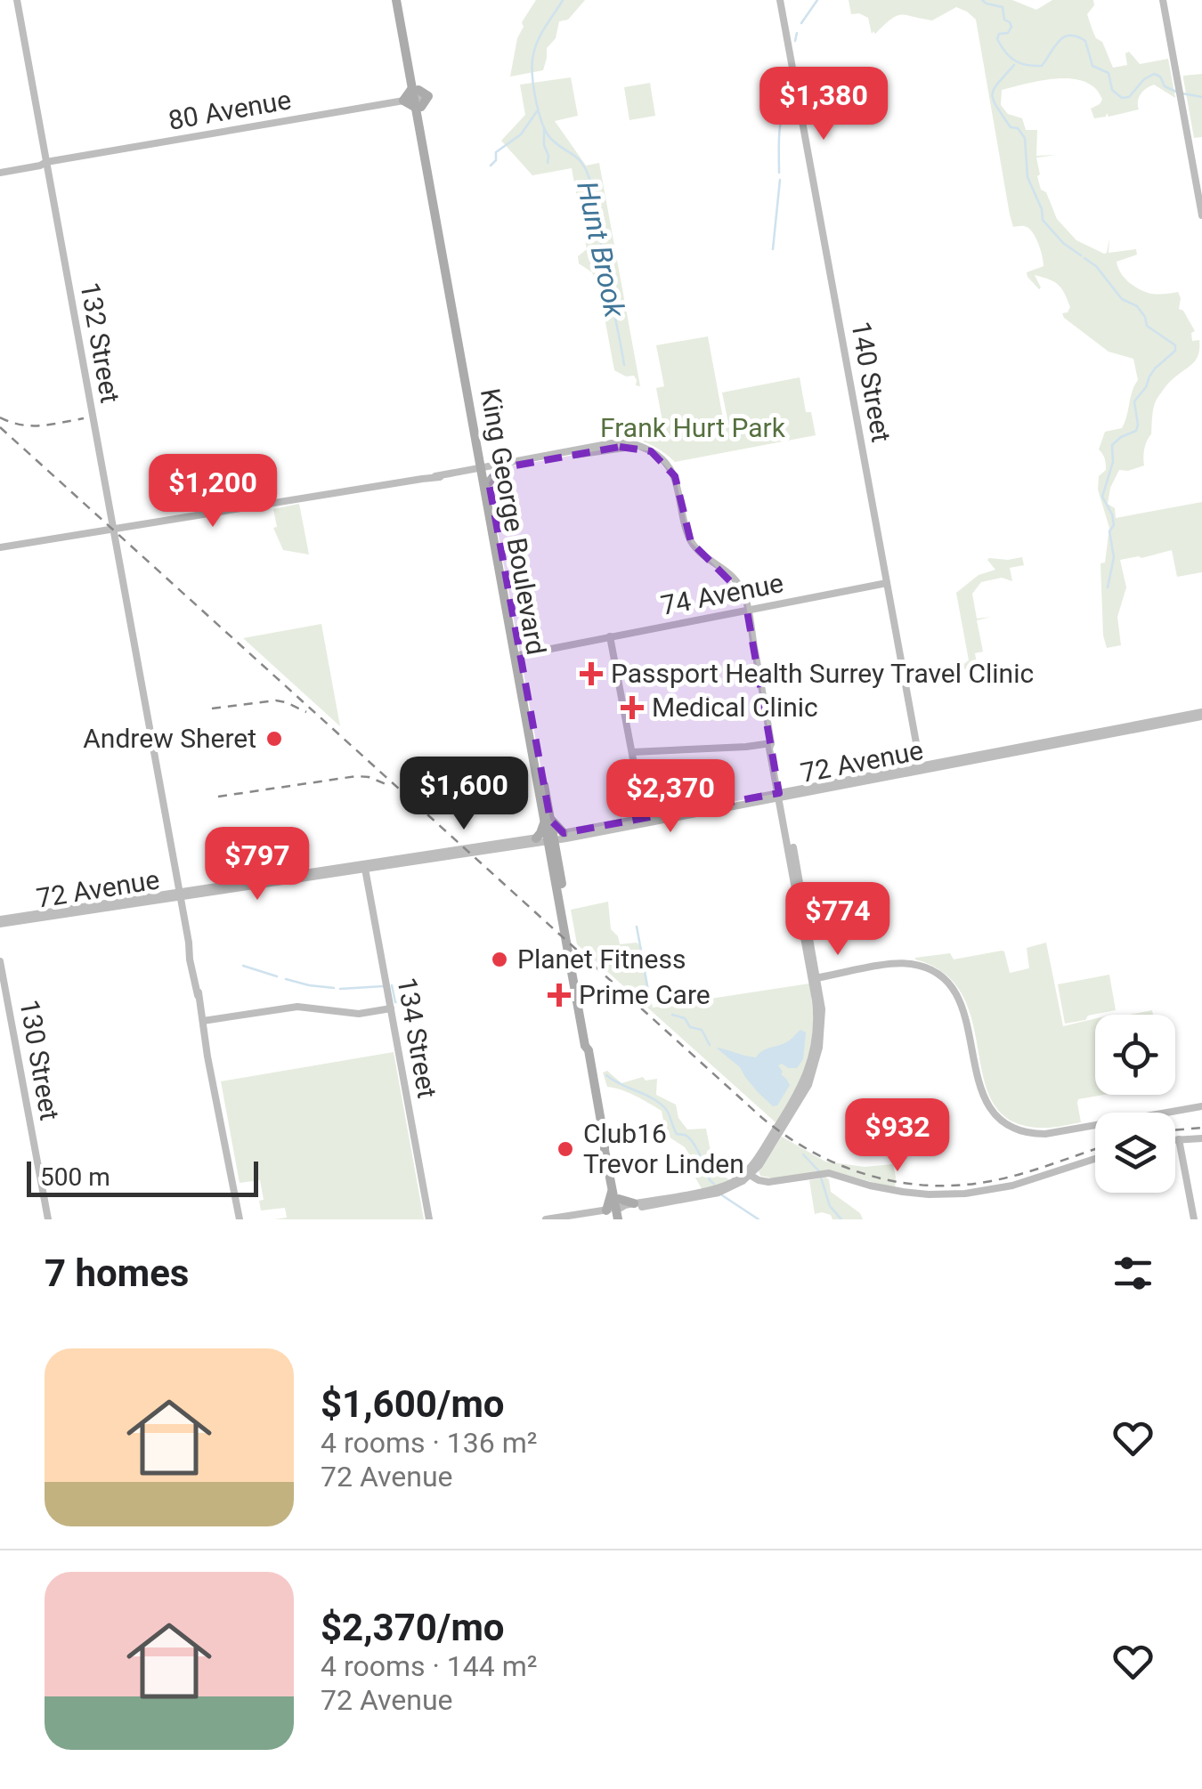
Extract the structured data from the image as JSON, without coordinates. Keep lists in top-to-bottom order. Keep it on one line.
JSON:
{"streets":{"main road":["80 Avenue","132 Street","140 Street","King George Boulevard","74 Avenue","72 Avenue","134 Street","130 Street"]},"crossings":[["80 Avenue","132 Street"],["80 Avenue","King George Boulevard"],["132 Street","72 Avenue"],["140 Street","74 Avenue"],["140 Street","72 Avenue"],["King George Boulevard","74 Avenue"],["72 Avenue","134 Street"]],"water":["Hunt Brook"],"parks":["Frank Hurt Park"],"places":{"health":["Passport Health Surrey Travel Clinic","Medical Clinic","Prime Care"],"other":["Andrew Sheret","Planet Fitness","Club16 Trevor Linden"]},"scale_bar":"500 m","page":{"price":["$1,380","$1,200","$1,600","$2,370","$797","$774","$932"],"scale":"500 m","heading":"7 homes","list":[{"name":"$1,600/mo","note":"4 rooms · 136 m² · 72 Avenue"},{"name":"$2,370/mo","note":"4 rooms · 144 m² · 72 Avenue"}]}}
